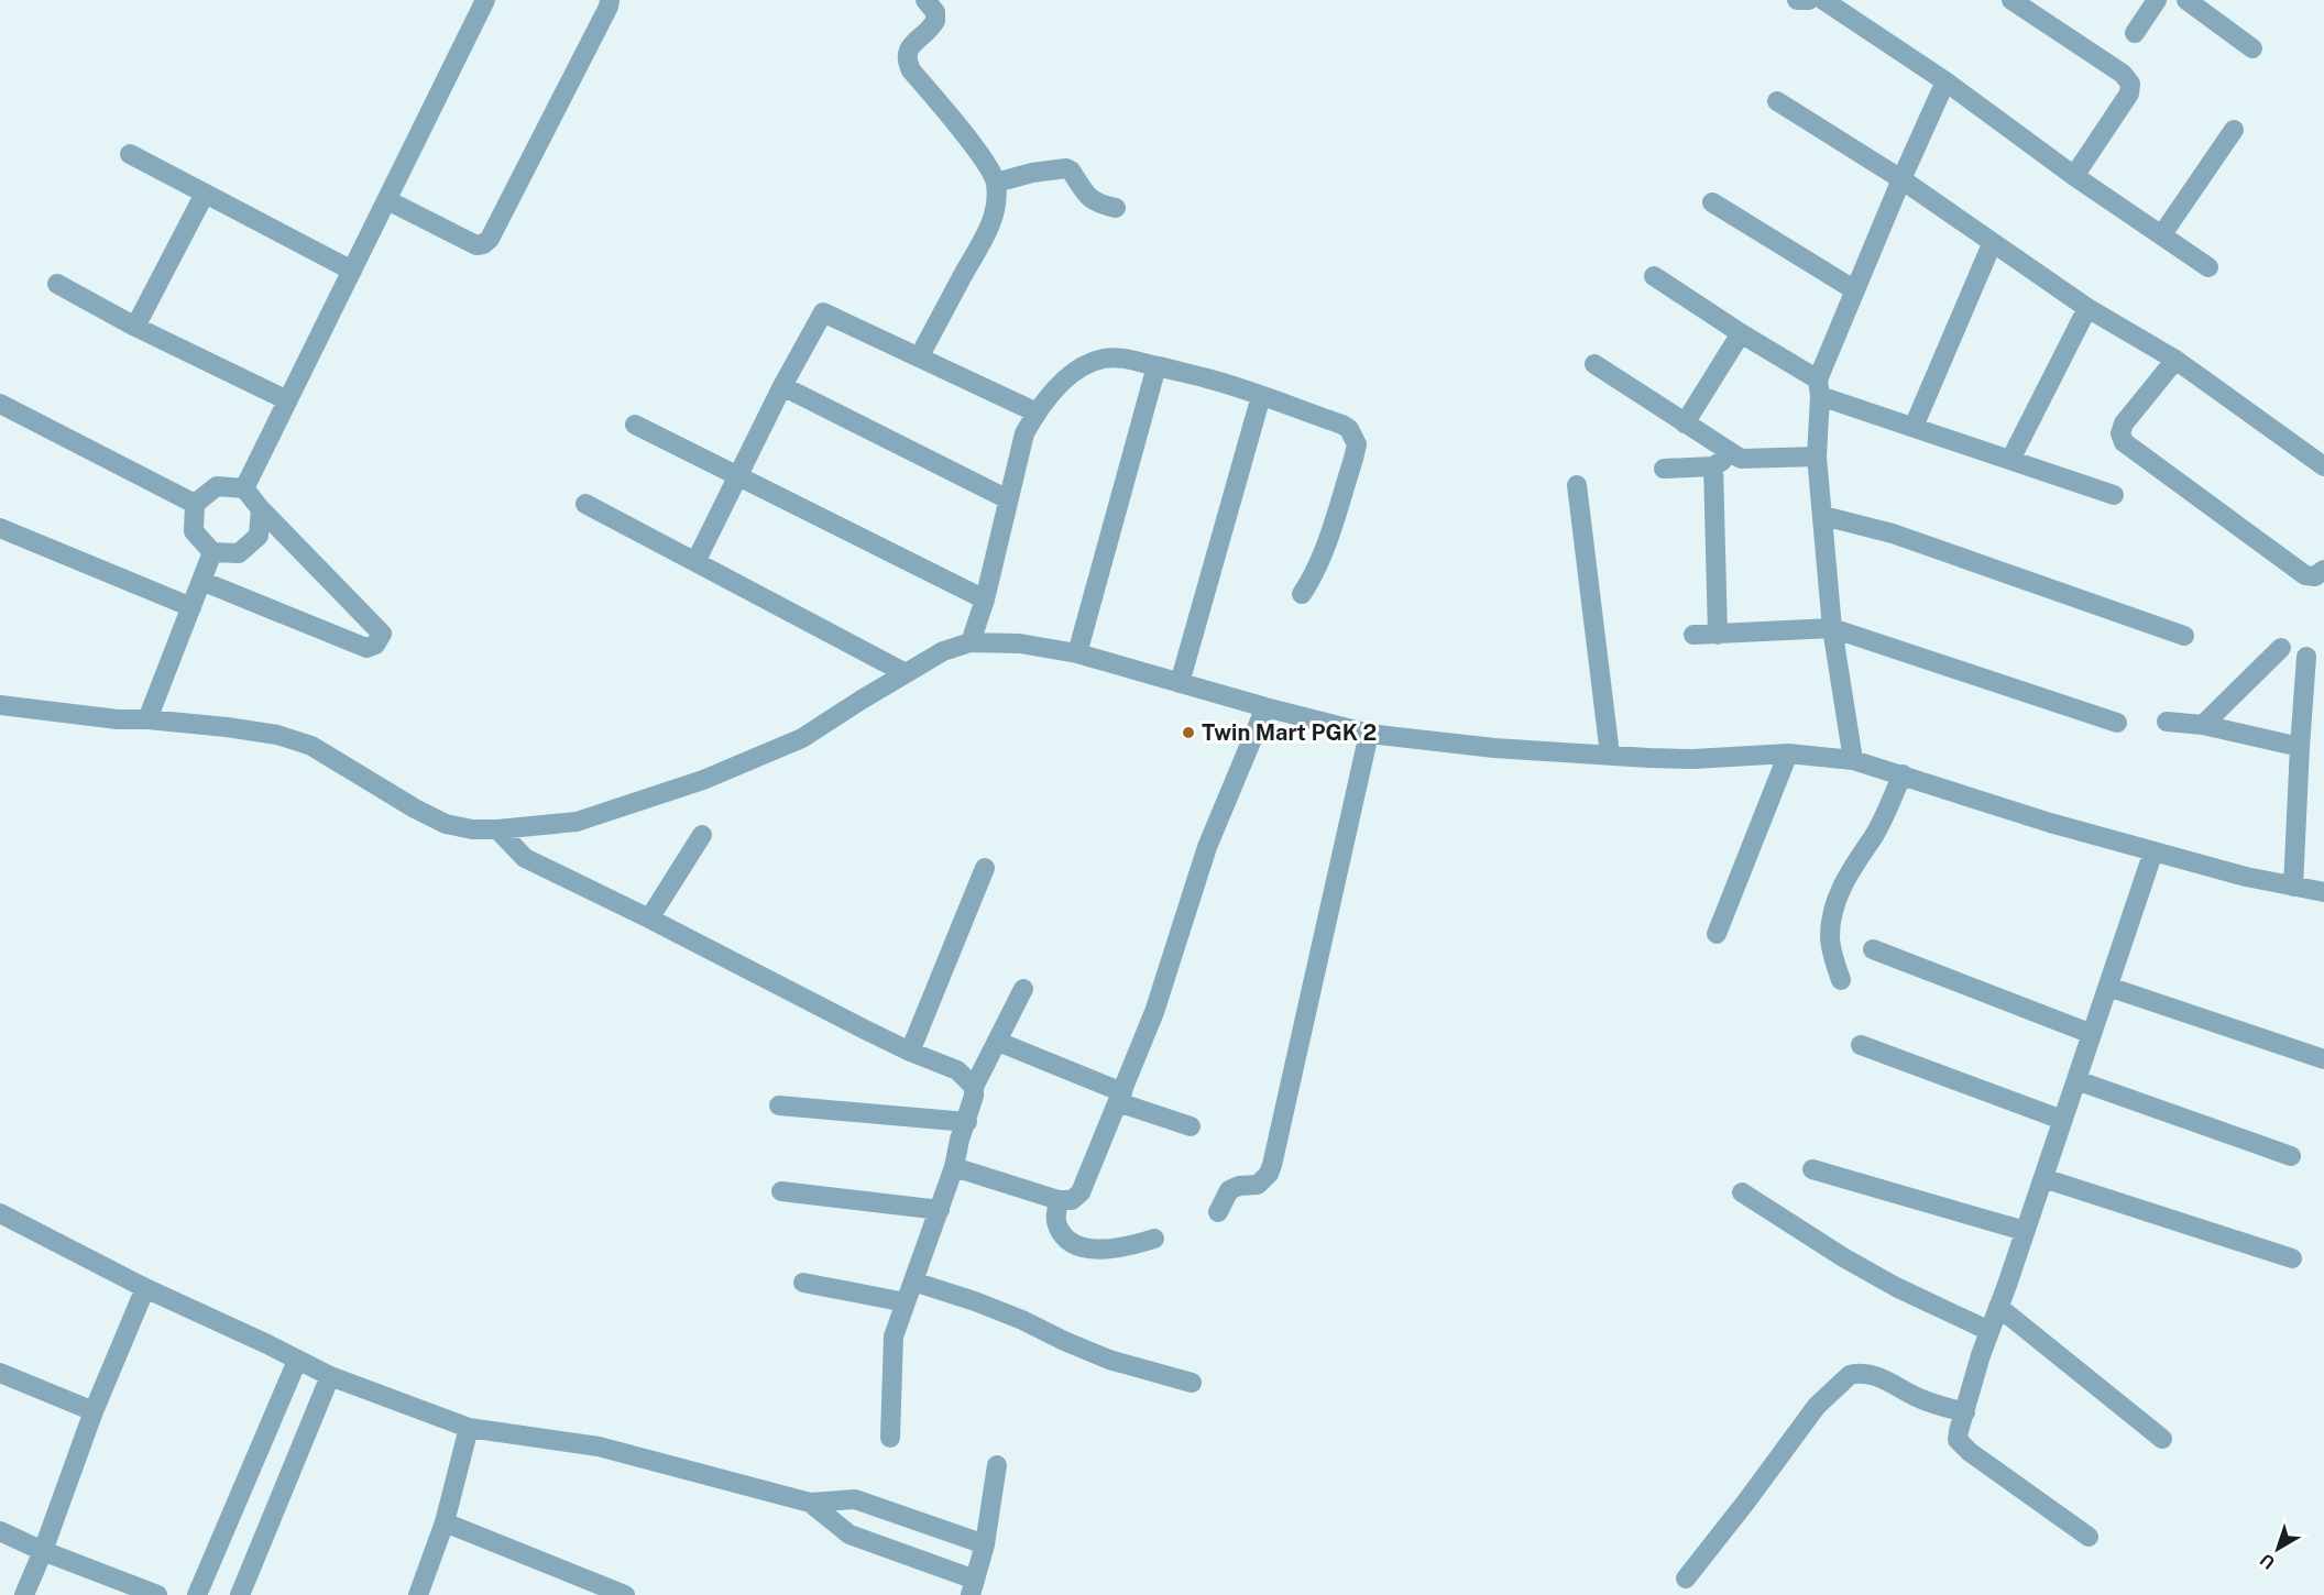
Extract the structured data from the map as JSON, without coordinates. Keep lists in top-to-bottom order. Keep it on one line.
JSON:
{"places":["Twin Mart PGK 2"],"north":"bottom left"}
